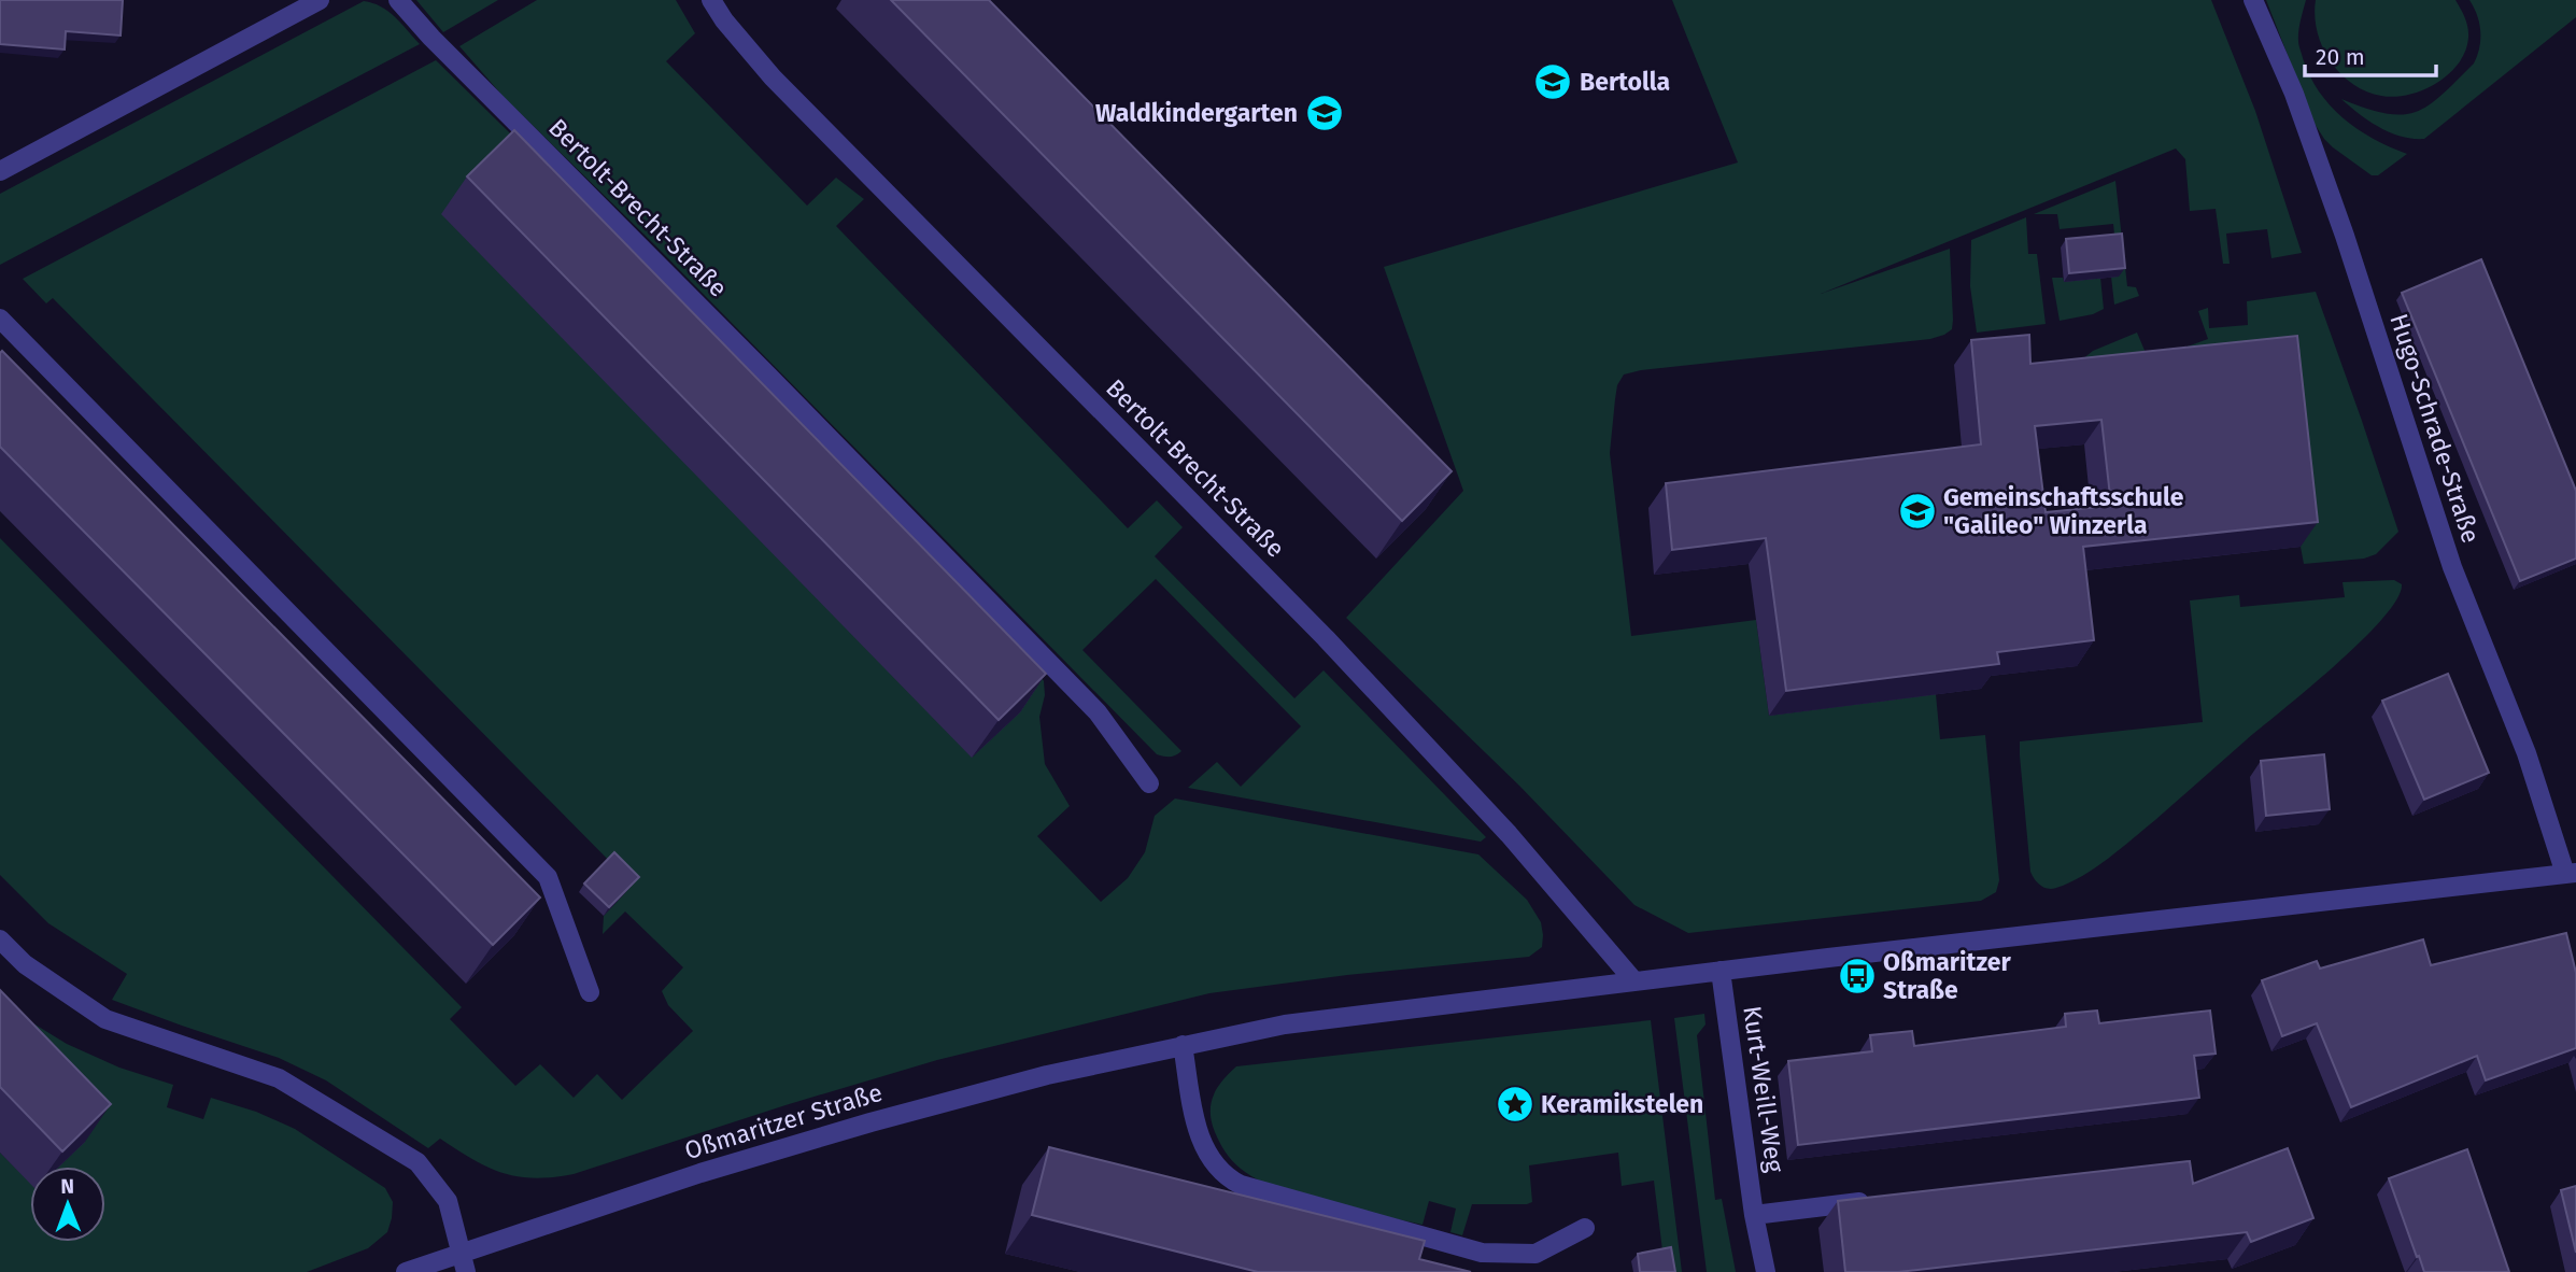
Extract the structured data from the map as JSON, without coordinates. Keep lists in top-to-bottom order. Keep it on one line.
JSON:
{"streets":{"street":["Bertolt-Brecht-Straße","Hugo-Schrade-Straße","Kurt-Weill-Weg","Oßmaritzer Straße"]},"crossings":[["Bertolt-Brecht-Straße","Oßmaritzer Straße"],["Hugo-Schrade-Straße","Oßmaritzer Straße"],["Kurt-Weill-Weg","Oßmaritzer Straße"]],"places":{"school or university":["Bertolla","Waldkindergarten","Gemeinschaftsschule \"Galileo\" Winzerla"],"bus stop":["Oßmaritzer Straße"],"place":["Keramikstelen"]},"scale_bar":"20 m","north":"top"}
